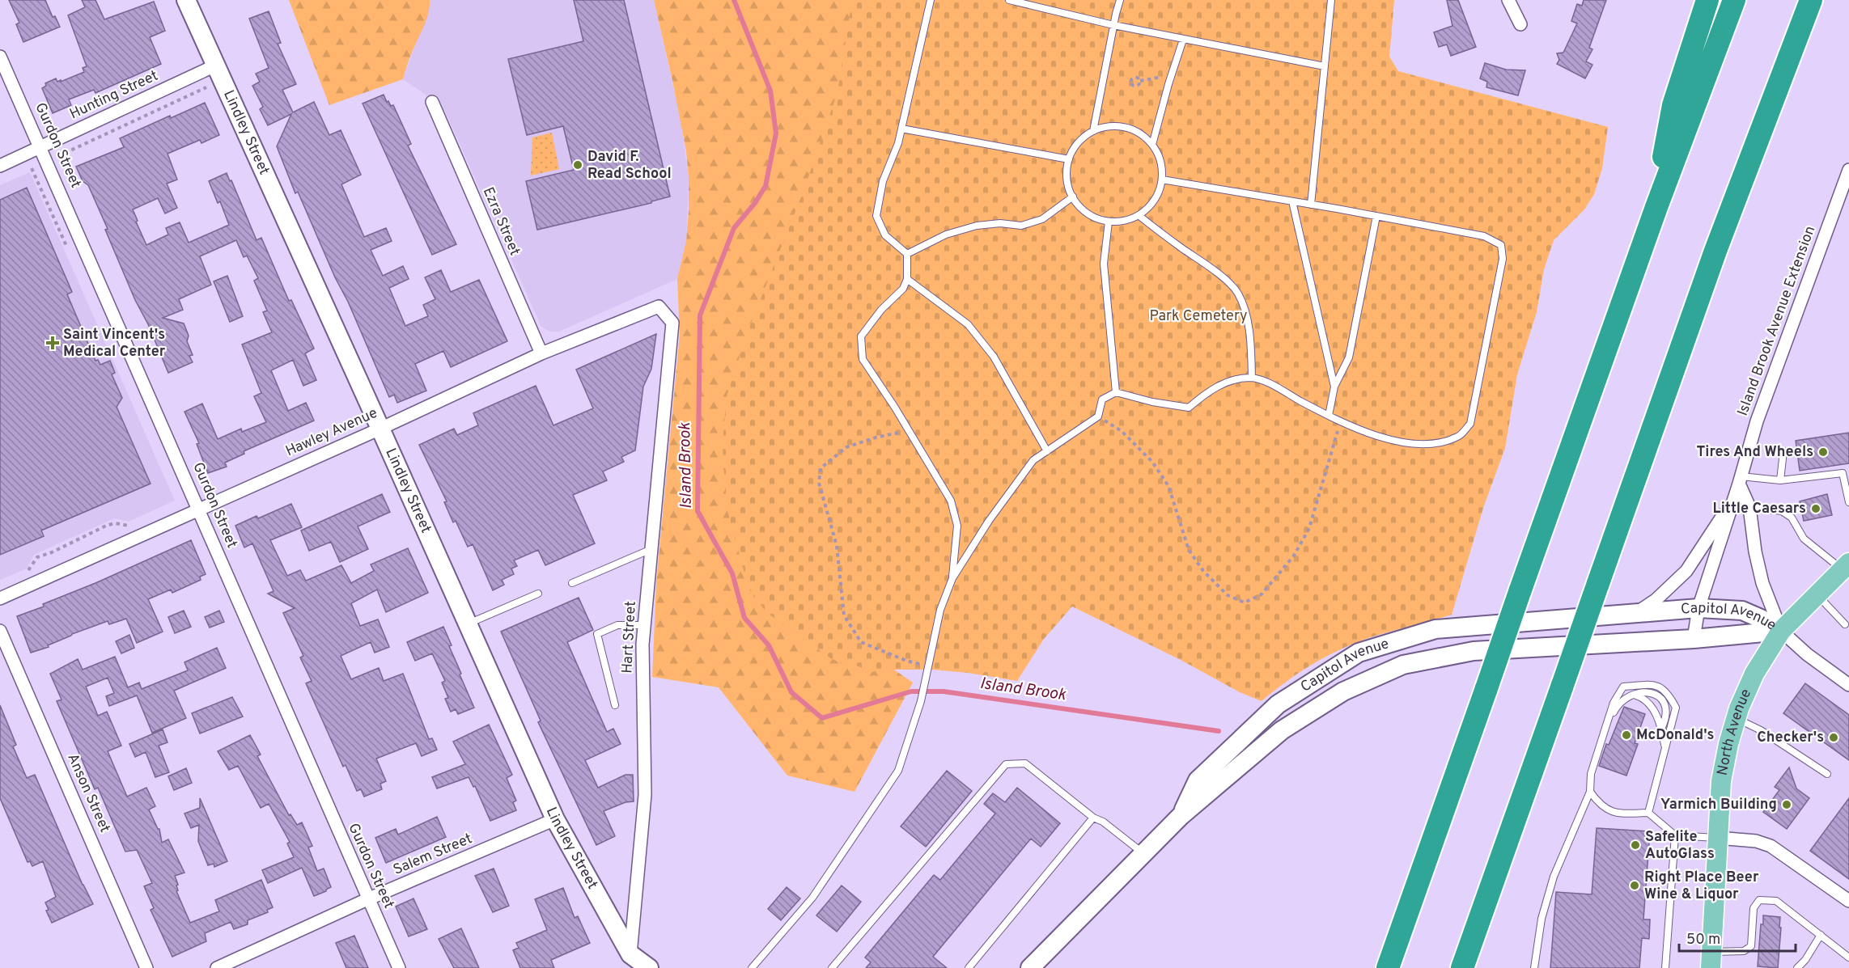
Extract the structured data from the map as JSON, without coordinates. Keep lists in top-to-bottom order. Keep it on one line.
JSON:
{"streets":{"main road":["Lindley Street","Capitol Avenue","North Avenue"],"street":["Hunting Street","Gurdon Street","Ezra Street","Island Brook Avenue Extension","Hawley Avenue","Hart Street","Anson Street","Salem Street"]},"crossings":[["Hunting Street","Lindley Street"],["Hunting Street","Gurdon Street"],["Lindley Street","Hawley Avenue"],["Lindley Street","Hart Street"],["Lindley Street","Salem Street"],["Gurdon Street","Hawley Avenue"],["Gurdon Street","Salem Street"],["Ezra Street","Hawley Avenue"],["Island Brook Avenue Extension","Capitol Avenue"],["Hawley Avenue","Hart Street"],["Capitol Avenue","North Avenue"]],"water":["Island Brook"],"parks":["Park Cemetery"],"places":{"other":["David F. Read School","Tires And Wheels","Little Caesars","McDonald's","Checker's","Yarmich Building","Safelite AutoGlass","Right Place Beer Wine & Liquor"],"health":["Saint Vincent's Medical Center"]},"scale_bar":"50 m"}
